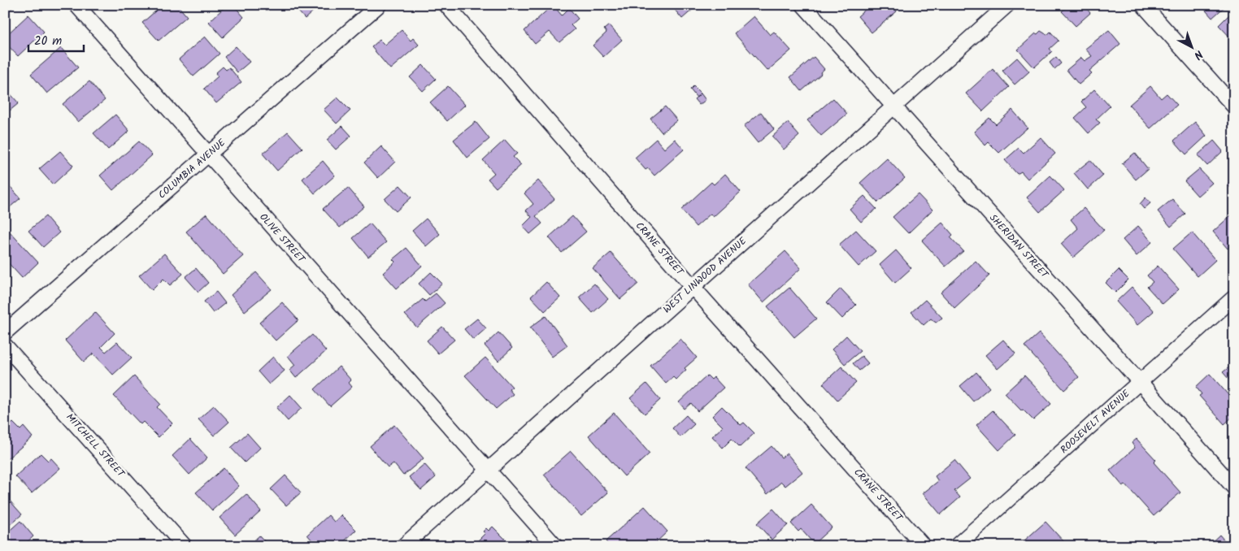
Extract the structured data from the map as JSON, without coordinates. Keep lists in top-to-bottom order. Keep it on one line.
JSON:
{"streets":{"street":["COLUMBIA AVENUE","OLIVE STREET","SHERIDAN STREET","CRANE STREET","WEST LINWOOD AVENUE","ROOSEVELT AVENUE","MITCHELL STREET"]},"crossings":[["COLUMBIA AVENUE","OLIVE STREET"],["OLIVE STREET","WEST LINWOOD AVENUE"],["SHERIDAN STREET","WEST LINWOOD AVENUE"],["SHERIDAN STREET","ROOSEVELT AVENUE"],["CRANE STREET","WEST LINWOOD AVENUE"]],"scale_bar":"20 m","north":"bottom right"}
